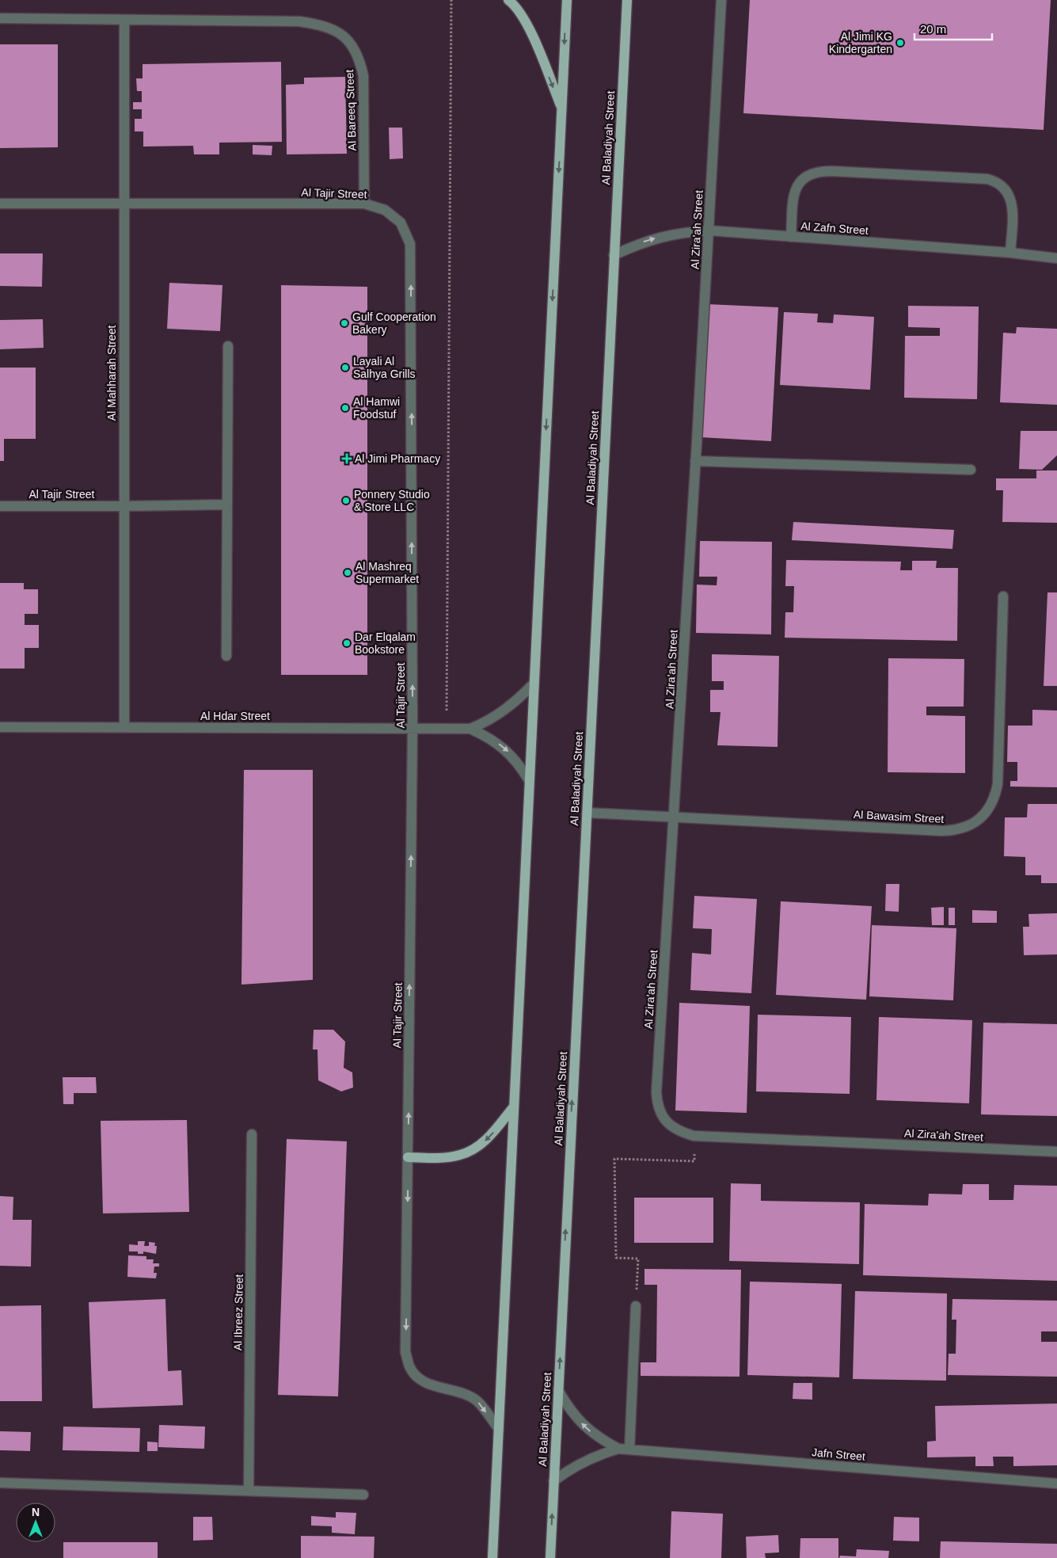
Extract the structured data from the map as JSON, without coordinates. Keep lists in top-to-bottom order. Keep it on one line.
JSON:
{"streets":{"main road":["Al Baladiyah Street"],"street":["Al Bareeq Street","Al Tajir Street","Al Zafn Street","Al Zira'ah Street","Al Mahharah Street","Al Hdar Street","Al Bawasim Street","Al Ibreez Street","Jafn Street"]},"crossings":[["Al Bareeq Street","Al Tajir Street"],["Al Bareeq Street","Al Mahharah Street"],["Al Baladiyah Street","Al Zafn Street"],["Al Baladiyah Street","Al Bawasim Street"],["Al Baladiyah Street","Jafn Street"],["Al Tajir Street","Al Mahharah Street"],["Al Tajir Street","Al Hdar Street"],["Al Zafn Street","Al Zira'ah Street"],["Al Zira'ah Street","Al Bawasim Street"],["Al Mahharah Street","Al Hdar Street"]],"places":{"other":["Al Jimi KG Kindergarten","Gulf Cooperation Bakery","Layali Al Salhya Grills","Al Hamwi Foodstuf","Ponnery Studio & Store LLC","Al Mashreq Supermarket","Dar Elqalam Bookstore"],"health":["Al Jimi Pharmacy"]},"scale_bar":"20 m","north":"top"}
